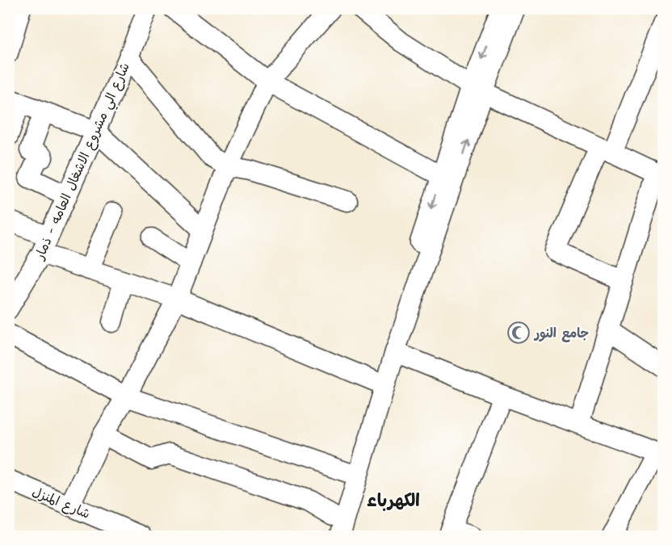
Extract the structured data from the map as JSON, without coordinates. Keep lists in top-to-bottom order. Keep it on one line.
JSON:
{"streets":{"street":["شارع الي مشروع الاشغال العامه - ذمار","شارع المنزل"]},"districts":["الكهرباء"],"places":{"mosque":["جامع النور"]}}
